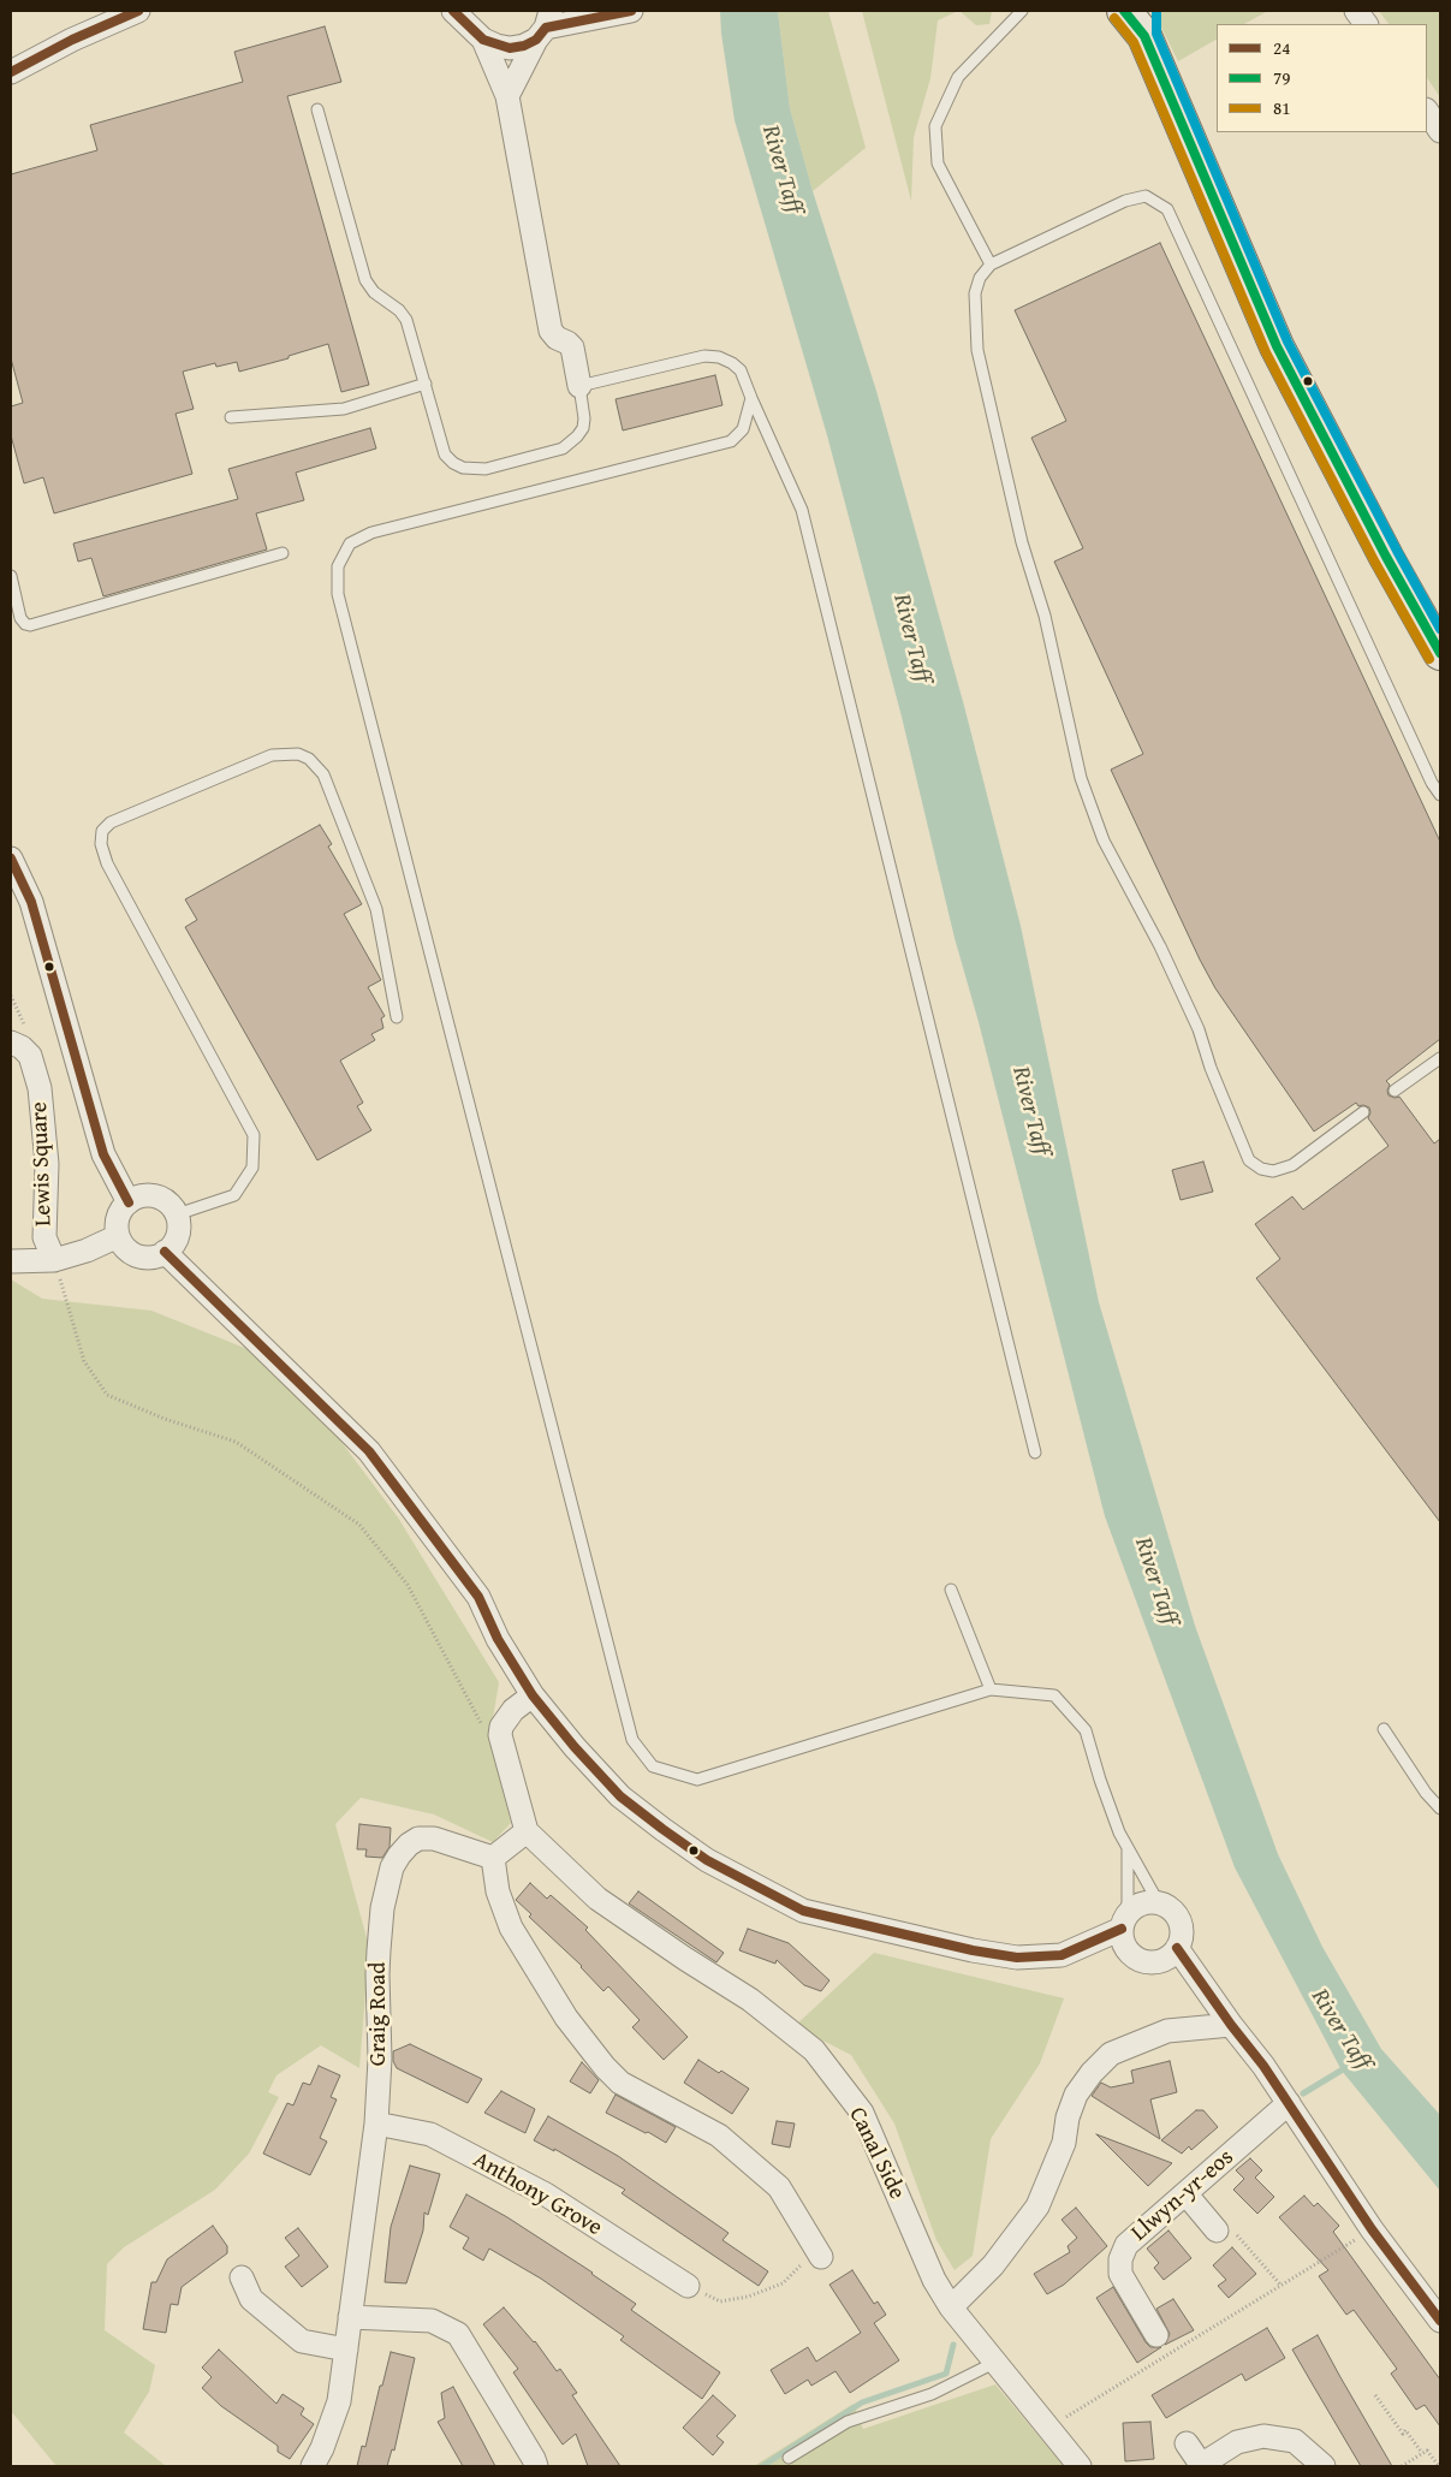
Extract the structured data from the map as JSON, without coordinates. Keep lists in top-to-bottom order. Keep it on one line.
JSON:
{"streets":{"street":["Lewis Square","Graig Road","Canal Side","Anthony Grove","Llwyn-yr-eos"]},"crossings":[["Graig Road","Anthony Grove"]],"water":["River Taff"],"lines":["transit line 24","transit line 79","transit line 81"],"legend":["24","79","81"]}
